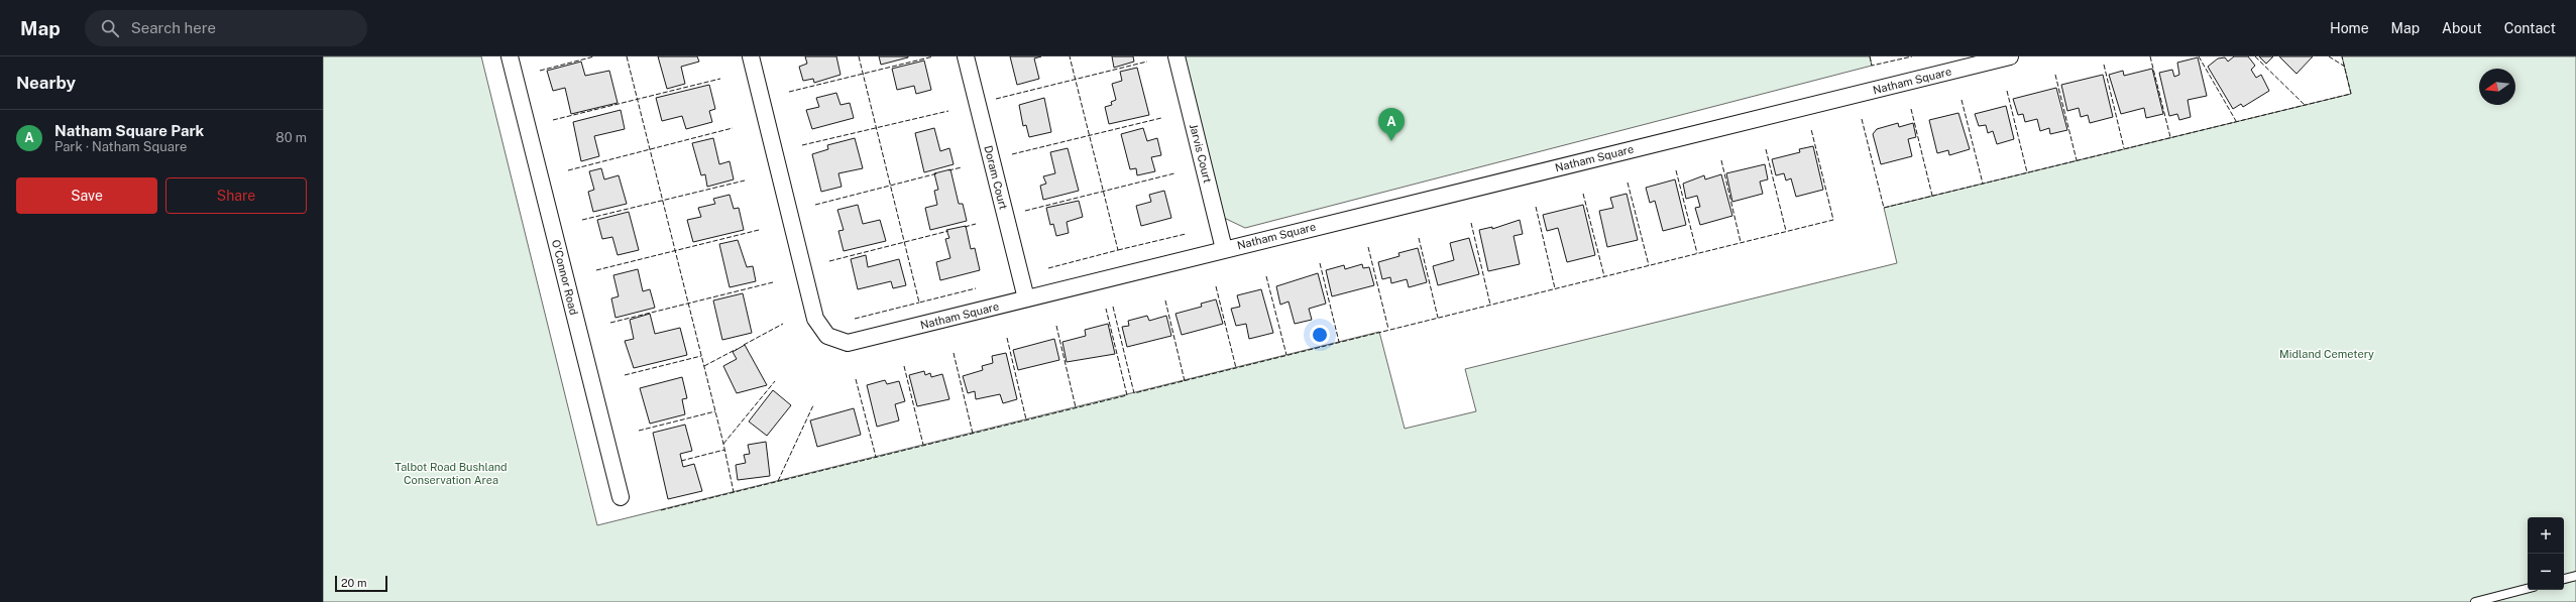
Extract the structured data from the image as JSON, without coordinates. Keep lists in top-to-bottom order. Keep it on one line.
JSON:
{"streets":{"street":["Natham Square","Jarvis Court","Doram Court","O'Connor Road"]},"crossings":[["Natham Square","Jarvis Court"],["Natham Square","Doram Court"]],"parks":["Midland Cemetery","Talbot Road Bushland Conservation Area"],"scale_bar":"20 m","north":"left","page":{"header":"Map","search":"Search here","nav":["Home","Map","About","Contact"],"heading":"Nearby","pins":"A","list":[{"mark":"A","name":"Natham Square Park","note":"Park · Natham Square","value":"80 m"}],"buttons":["Save","Share"],"map_buttons":["+","−"],"scale":"20 m"}}
